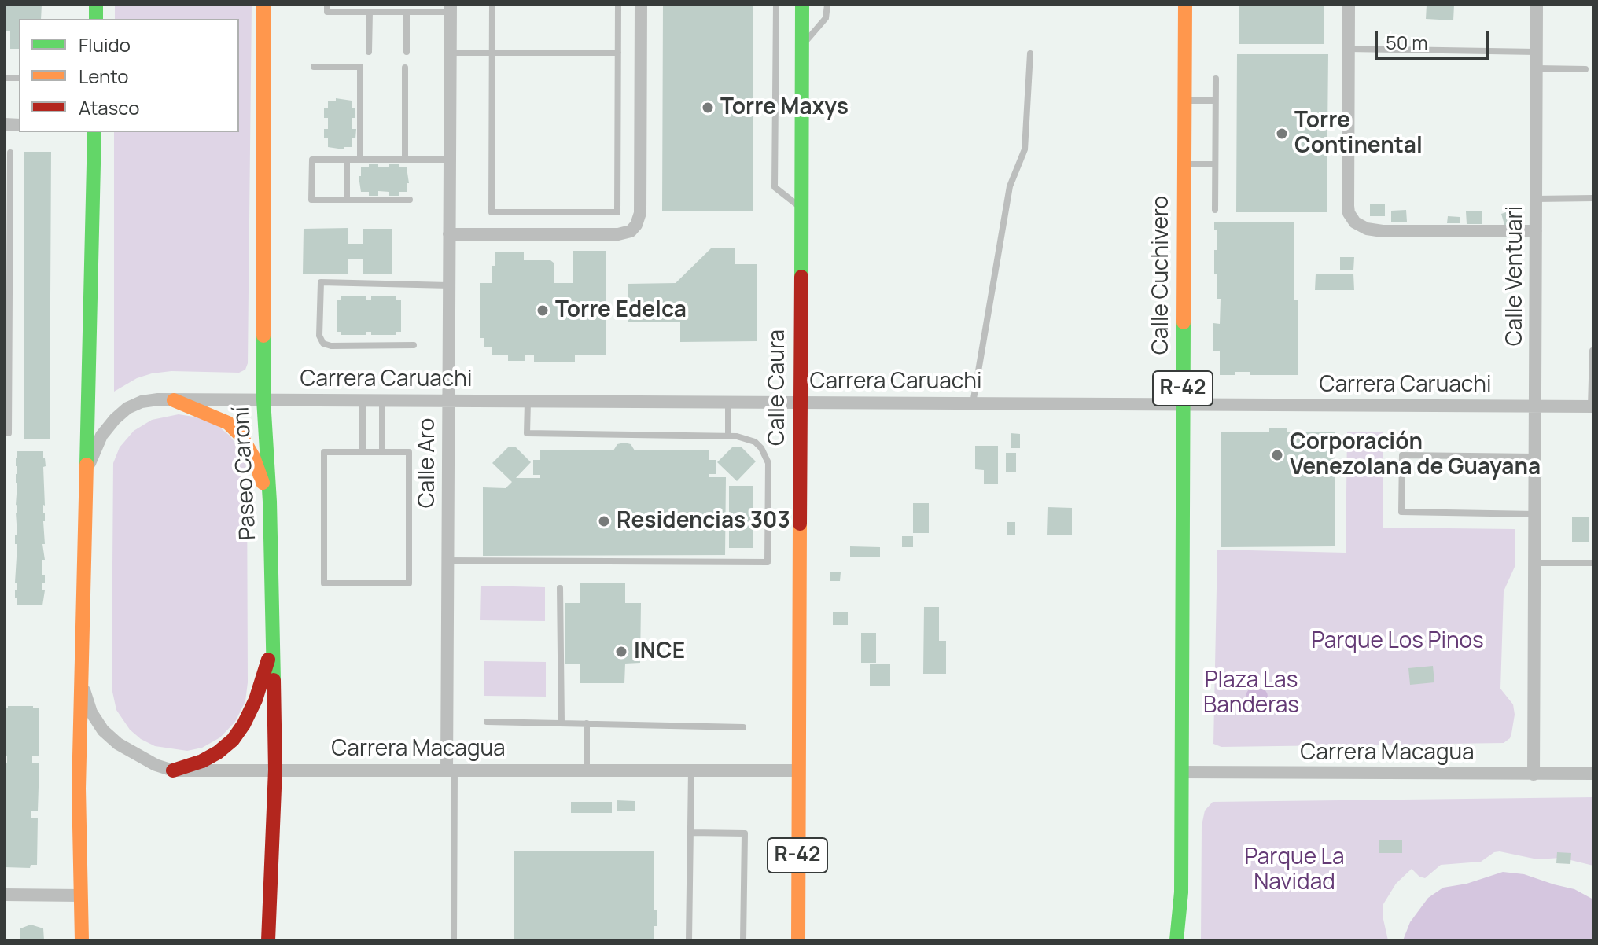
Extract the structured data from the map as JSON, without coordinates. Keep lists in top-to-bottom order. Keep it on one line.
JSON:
{"streets":{"street":["Calle Cuchivero","Calle Ventuari","Carrera Caruachi","Calle Caura","R-42","Calle Aro","Paseo Caroní","Carrera Macagua"]},"crossings":[["Calle Cuchivero","Carrera Caruachi"],["Calle Cuchivero","R-42"],["Calle Cuchivero","Carrera Macagua"],["Calle Ventuari","Carrera Caruachi"],["Calle Ventuari","Carrera Macagua"],["Carrera Caruachi","Calle Caura"],["Carrera Caruachi","Calle Aro"],["Carrera Caruachi","Paseo Caroní"],["Calle Caura","R-42"],["Calle Caura","Carrera Macagua"],["R-42","Carrera Macagua"],["Calle Aro","Carrera Macagua"],["Paseo Caroní","Carrera Macagua"]],"parks":["Parque Los Pinos","Plaza Las Banderas","Parque La Navidad"],"places":["Torre Maxys","Torre Continental","Torre Edelca","Corporación Venezolana de Guayana","Residencias 303","INCE"],"legend":["Fluido","Lento","Atasco"],"scale_bar":"50 m"}
